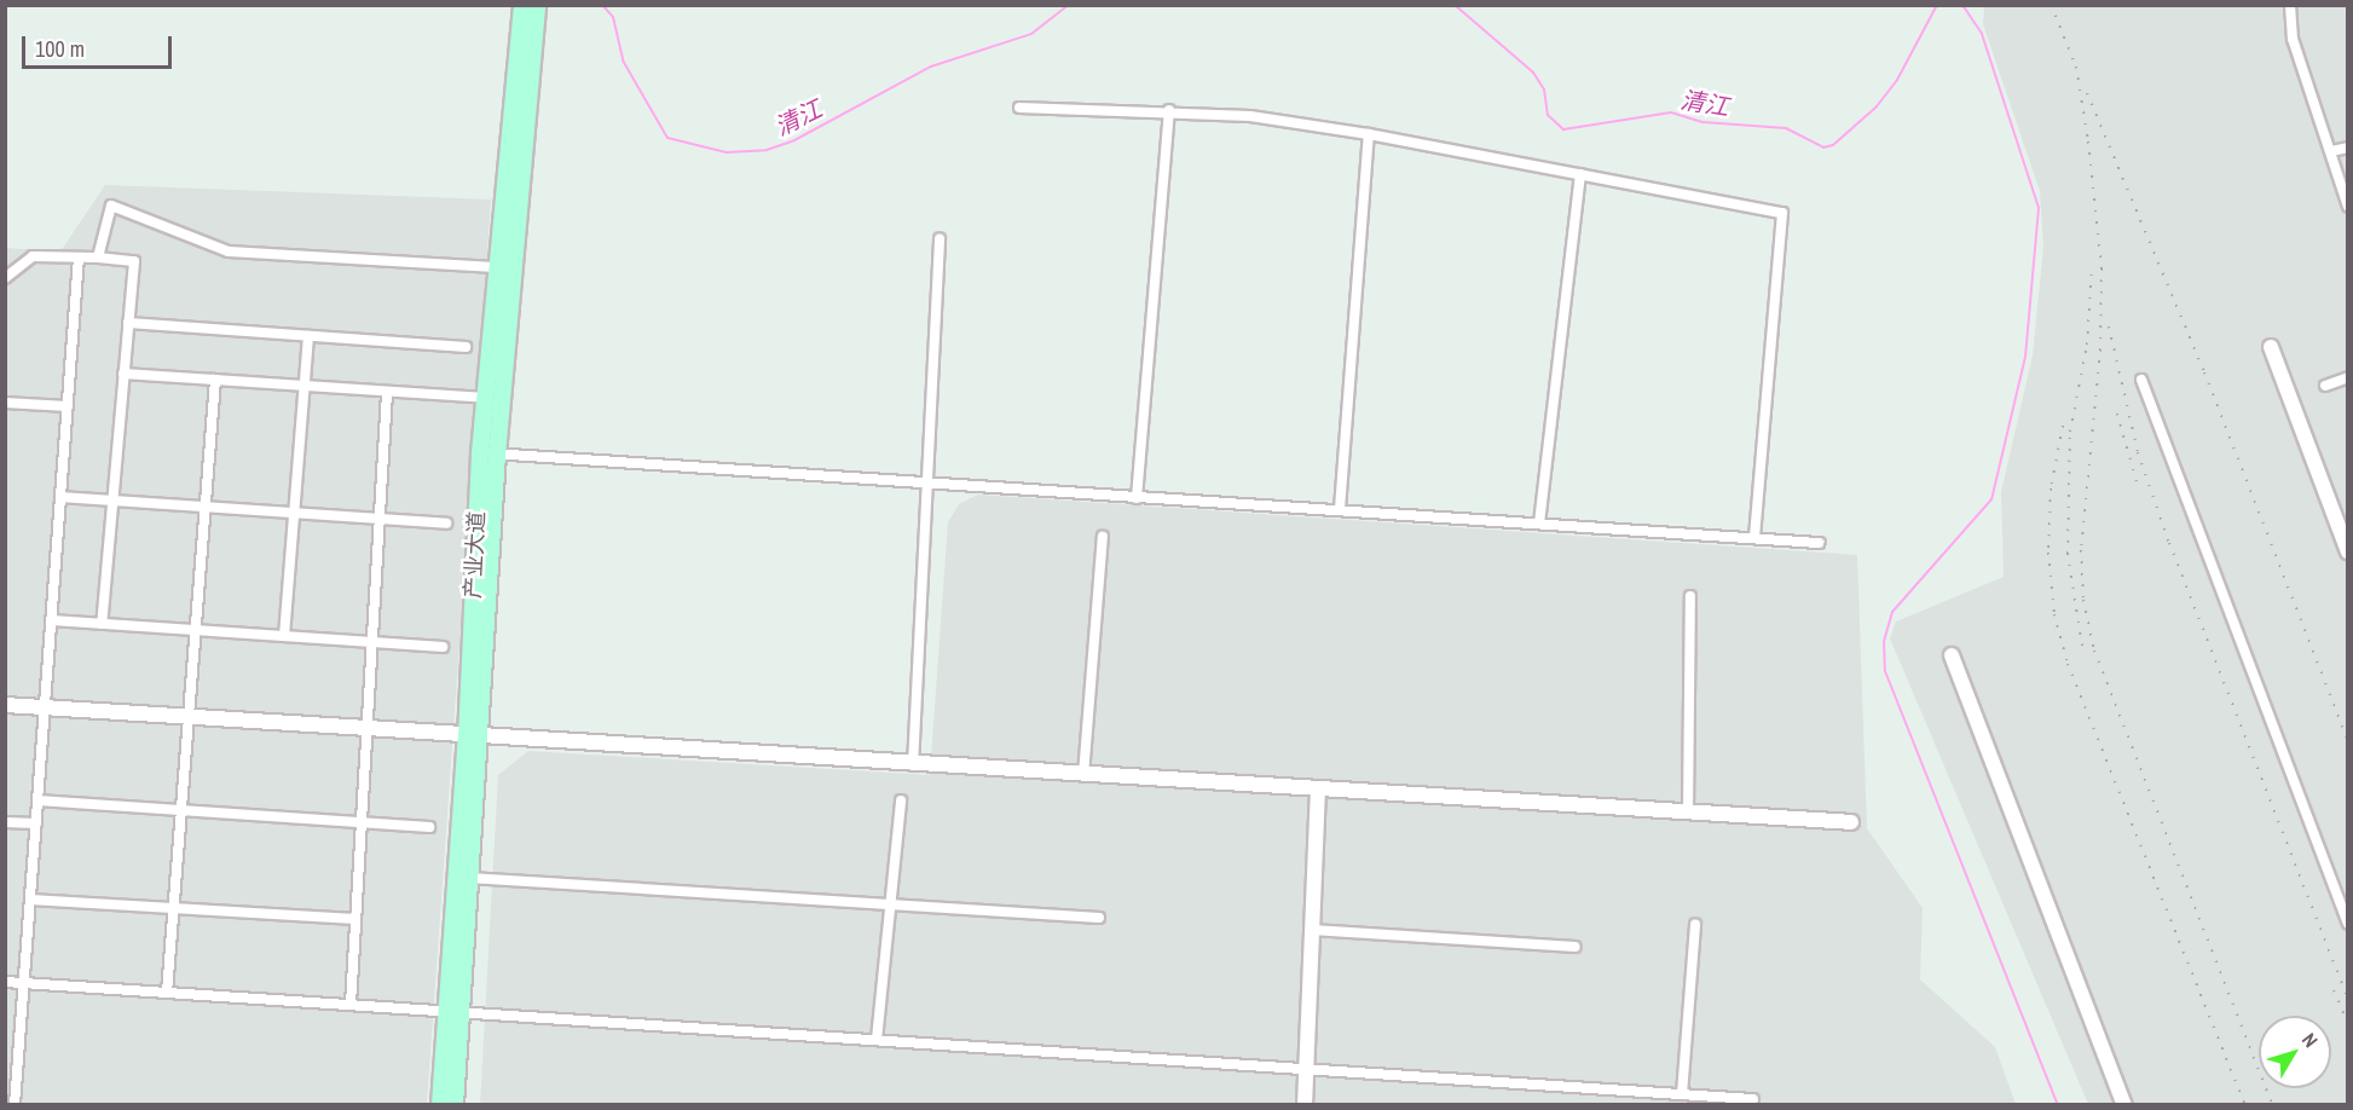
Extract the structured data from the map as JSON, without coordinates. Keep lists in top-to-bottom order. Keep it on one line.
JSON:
{"streets":{"main road":["产业大道"]},"water":["清江"],"scale_bar":"100 m","north":"top right"}
